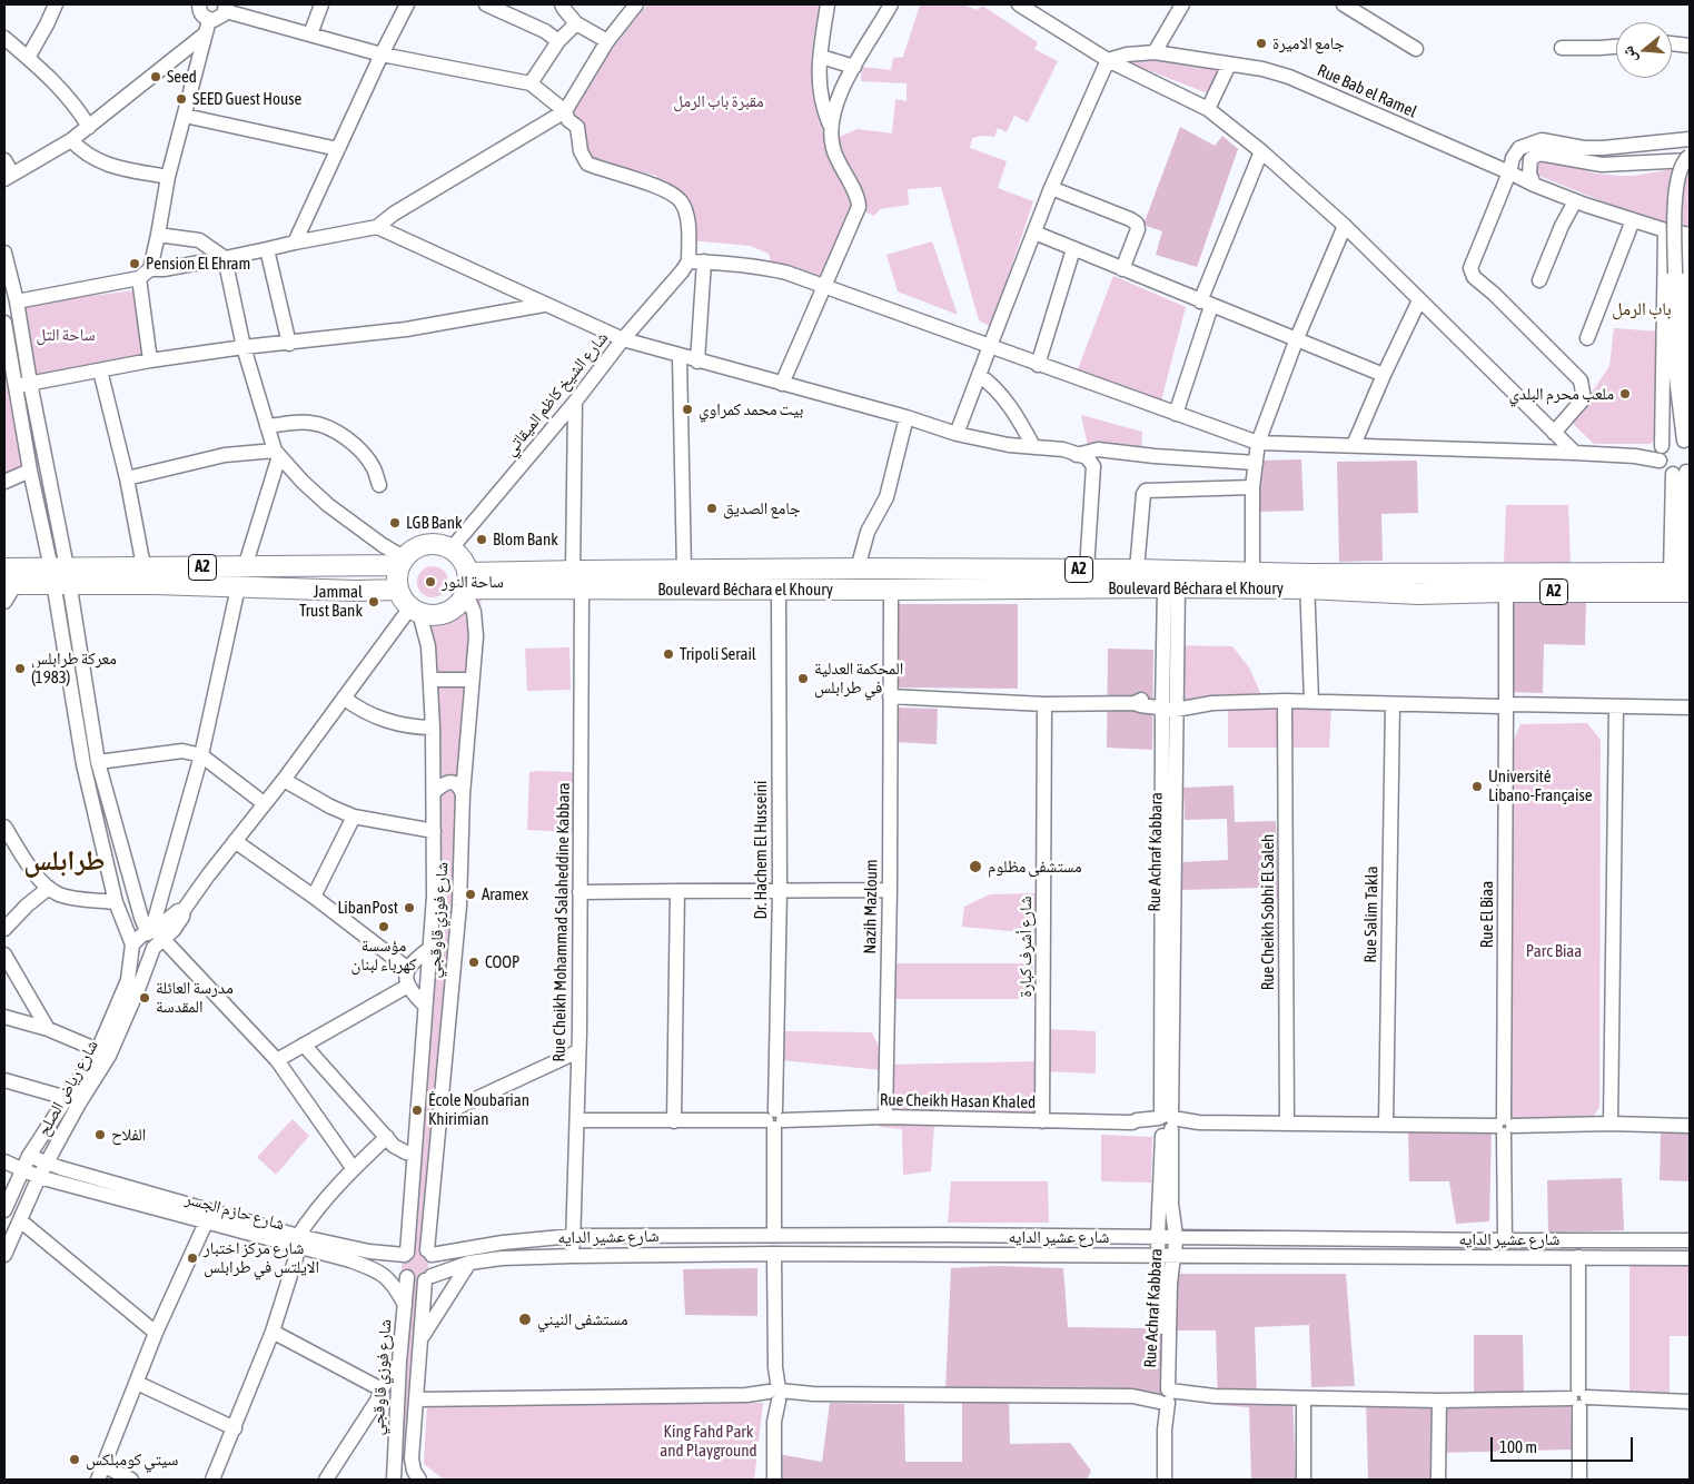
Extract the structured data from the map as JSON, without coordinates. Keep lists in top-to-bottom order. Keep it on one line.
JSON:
{"streets":{"highway":["A2","Boulevard Béchara el Khoury"],"street":["Rue Bab el Ramel","شارع الشيخ كاظم الميقاتي","Dr. Hachem El Husseini","Rue Achraf Kabbara","Nazih Mazloum","Rue Cheikh Sobhi El Saleh","Rue Salim Takla","Rue El Biaa","شارع فوزي قاوقجي","Rue Cheikh Mohammad Salaheddine Kabbara","شارع أشرف كبارة","شارع رياض الصلح","Rue Cheikh Hasan Khaled","شارع حازم الجسر","شارع عشير الدايه"]},"crossings":[["شارع الشيخ كاظم الميقاتي","A2"],["شارع الشيخ كاظم الميقاتي","Boulevard Béchara el Khoury"],["شارع الشيخ كاظم الميقاتي","شارع فوزي قاوقجي"],["A2","Boulevard Béchara el Khoury"],["A2","شارع فوزي قاوقجي"],["Boulevard Béchara el Khoury","Dr. Hachem El Husseini"],["Boulevard Béchara el Khoury","Rue Achraf Kabbara"],["Boulevard Béchara el Khoury","Nazih Mazloum"],["Boulevard Béchara el Khoury","Rue El Biaa"],["Boulevard Béchara el Khoury","شارع فوزي قاوقجي"],["Boulevard Béchara el Khoury","Rue Cheikh Mohammad Salaheddine Kabbara"],["Dr. Hachem El Husseini","Rue Cheikh Hasan Khaled"],["Dr. Hachem El Husseini","شارع عشير الدايه"],["Rue Achraf Kabbara","Rue Cheikh Hasan Khaled"],["Rue Achraf Kabbara","شارع عشير الدايه"],["Nazih Mazloum","Rue Cheikh Hasan Khaled"],["Rue Cheikh Sobhi El Saleh","Rue Cheikh Hasan Khaled"],["Rue Salim Takla","Rue Cheikh Hasan Khaled"],["Rue El Biaa","Rue Cheikh Hasan Khaled"],["Rue El Biaa","شارع عشير الدايه"],["شارع فوزي قاوقجي","شارع حازم الجسر"],["شارع فوزي قاوقجي","شارع عشير الدايه"],["Rue Cheikh Mohammad Salaheddine Kabbara","Rue Cheikh Hasan Khaled"],["Rue Cheikh Mohammad Salaheddine Kabbara","شارع عشير الدايه"],["شارع أشرف كبارة","Rue Cheikh Hasan Khaled"],["شارع رياض الصلح","شارع حازم الجسر"],["شارع حازم الجسر","شارع عشير الدايه"]],"districts":["باب الرمل","طرابلس"],"parks":["مقبرة باب الرمل","ساحة التل","Parc Biaa","King Fahd Park and Playground"],"places":["جامع الاميرة","Seed","SEED Guest House","Pension El Ehram","ملعب محرم البلدي","بيت محمد كمراوي","جامع الصديق","LGB Bank","Blom Bank","ساحة النور","Jammal Trust Bank","Tripoli Serail","معركة طرابلس (1983)","المحكمة العدلية في طرابلس","Université Libano-Française","مستشفى مظلوم","Aramex","LibanPost","مؤسسة كهرباء لبنان","COOP","مدرسة العائلة المقدسة","École Noubarian Khirimian","الفلاح","شارع مركز اختبار الايلتس في طرابلس","مستشفى النيني","سيتي كومبلكس"],"scale_bar":"100 m","north":"left"}
